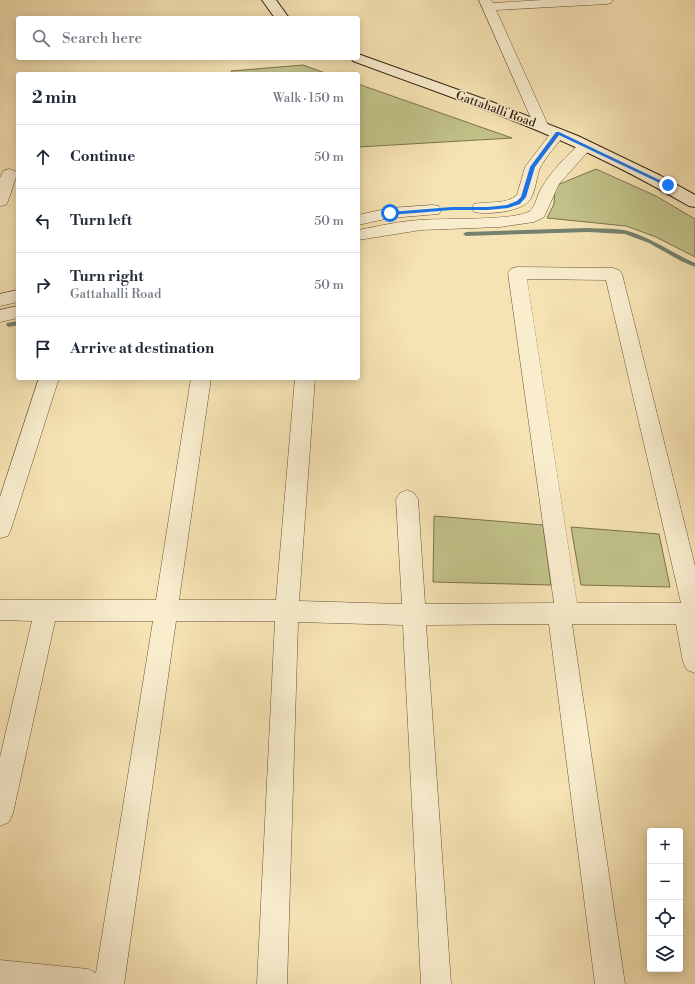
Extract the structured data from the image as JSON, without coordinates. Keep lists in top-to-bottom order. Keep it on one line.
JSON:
{"streets":{"main road":["Gattahalli Road"]},"page":{"search":"Search here","heading":["2 min","Walk · 150 m"],"list":[["Continue","50 m"],["Turn left","50 m"],["Turn right","Gattahalli Road","50 m"],"Arrive at destination"],"map_buttons":["+","−"]}}
